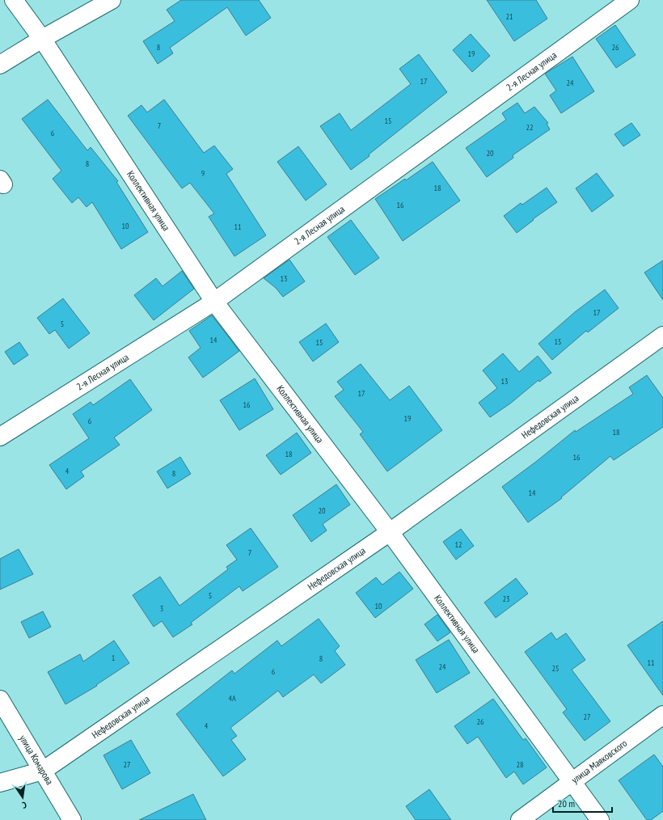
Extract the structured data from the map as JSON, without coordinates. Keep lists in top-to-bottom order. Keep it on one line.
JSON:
{"streets":{"street":["2-я Лесная улица","Коллективная улица","Нефедовская улица","улица Комарова","улица Маяковского"]},"crossings":[["2-я Лесная улица","Коллективная улица"],["Коллективная улица","Нефедовская улица"],["Коллективная улица","улица Маяковского"],["Нефедовская улица","улица Комарова"]],"house_numbers":["21","8","26","19","17","24","15","7","22","6","20","8","9","18","16","10","11","13","17","5","14","15","15","13","17","16","19","6","18","18","16","4","8","14","20","12","7","5","23","10","3","1","8","11","24","25","6","4А","27","26","4","27","28"],"scale_bar":"20 m","north":"bottom"}
